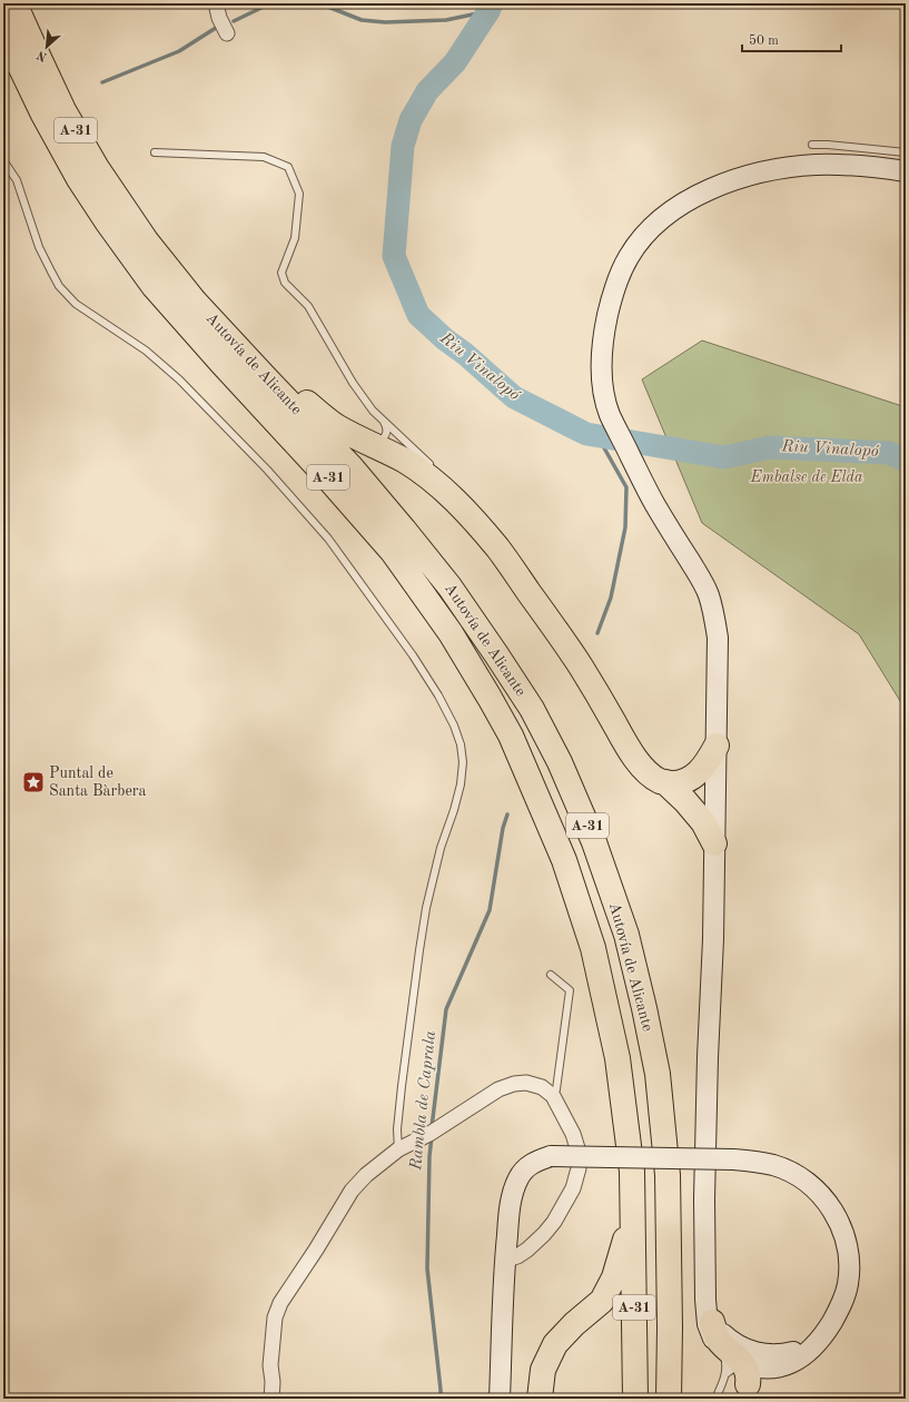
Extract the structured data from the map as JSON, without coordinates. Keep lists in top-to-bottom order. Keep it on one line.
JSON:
{"streets":{"highway":["A-31","Autovía de Alicante"]},"water":["Riu Vinalopó","Rambla de Caprala"],"parks":["Embalse de Elda"],"places":{"place":["Puntal de Santa Bàrbera"]},"scale_bar":"50 m","north":"bottom left"}
